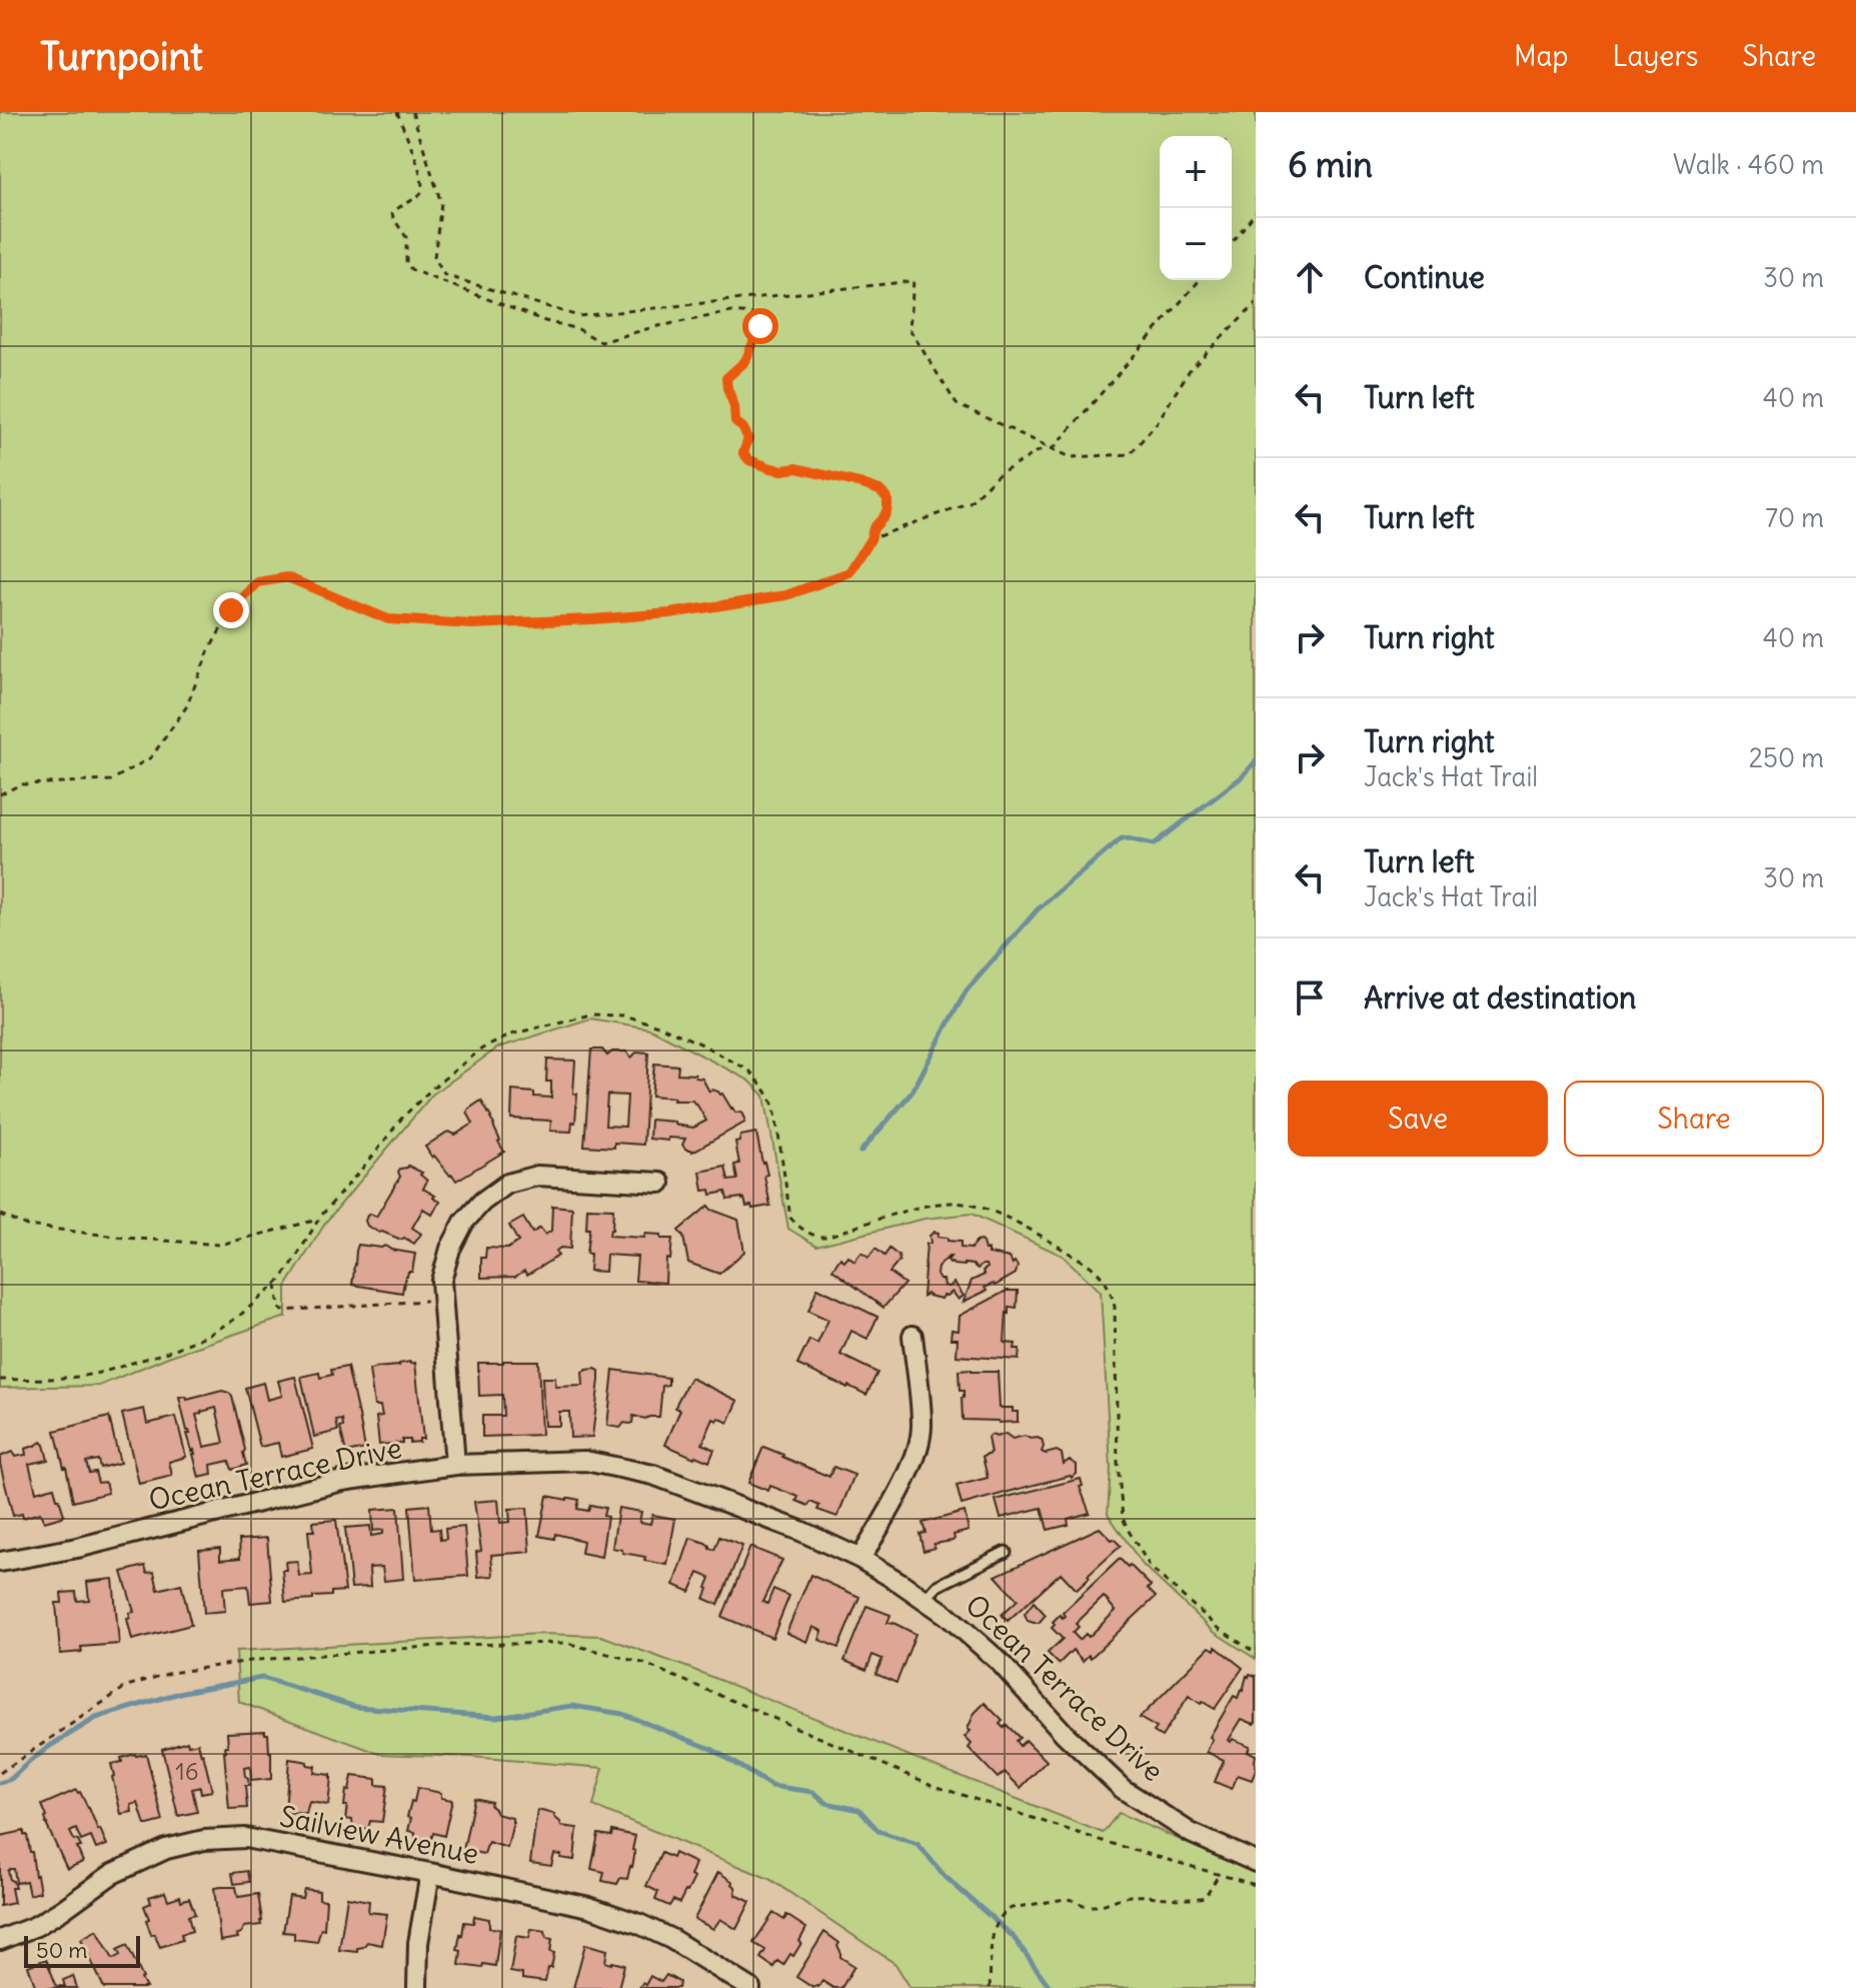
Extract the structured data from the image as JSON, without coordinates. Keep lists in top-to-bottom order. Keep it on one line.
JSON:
{"streets":{"street":["Ocean Terrace Drive","Sailview Avenue"]},"house_numbers":["16"],"scale_bar":"50 m","page":{"header":"Turnpoint","nav":["Map","Layers","Share"],"heading":["6 min","Walk · 460 m"],"map_buttons":["+","−"],"list":[["Continue","30 m"],["Turn left","40 m"],["Turn left","70 m"],["Turn right","40 m"],["Turn right","Jack's Hat Trail","250 m"],["Turn left","Jack's Hat Trail","30 m"],"Arrive at destination"],"buttons":["Save","Share"],"scale":"50 m"}}
